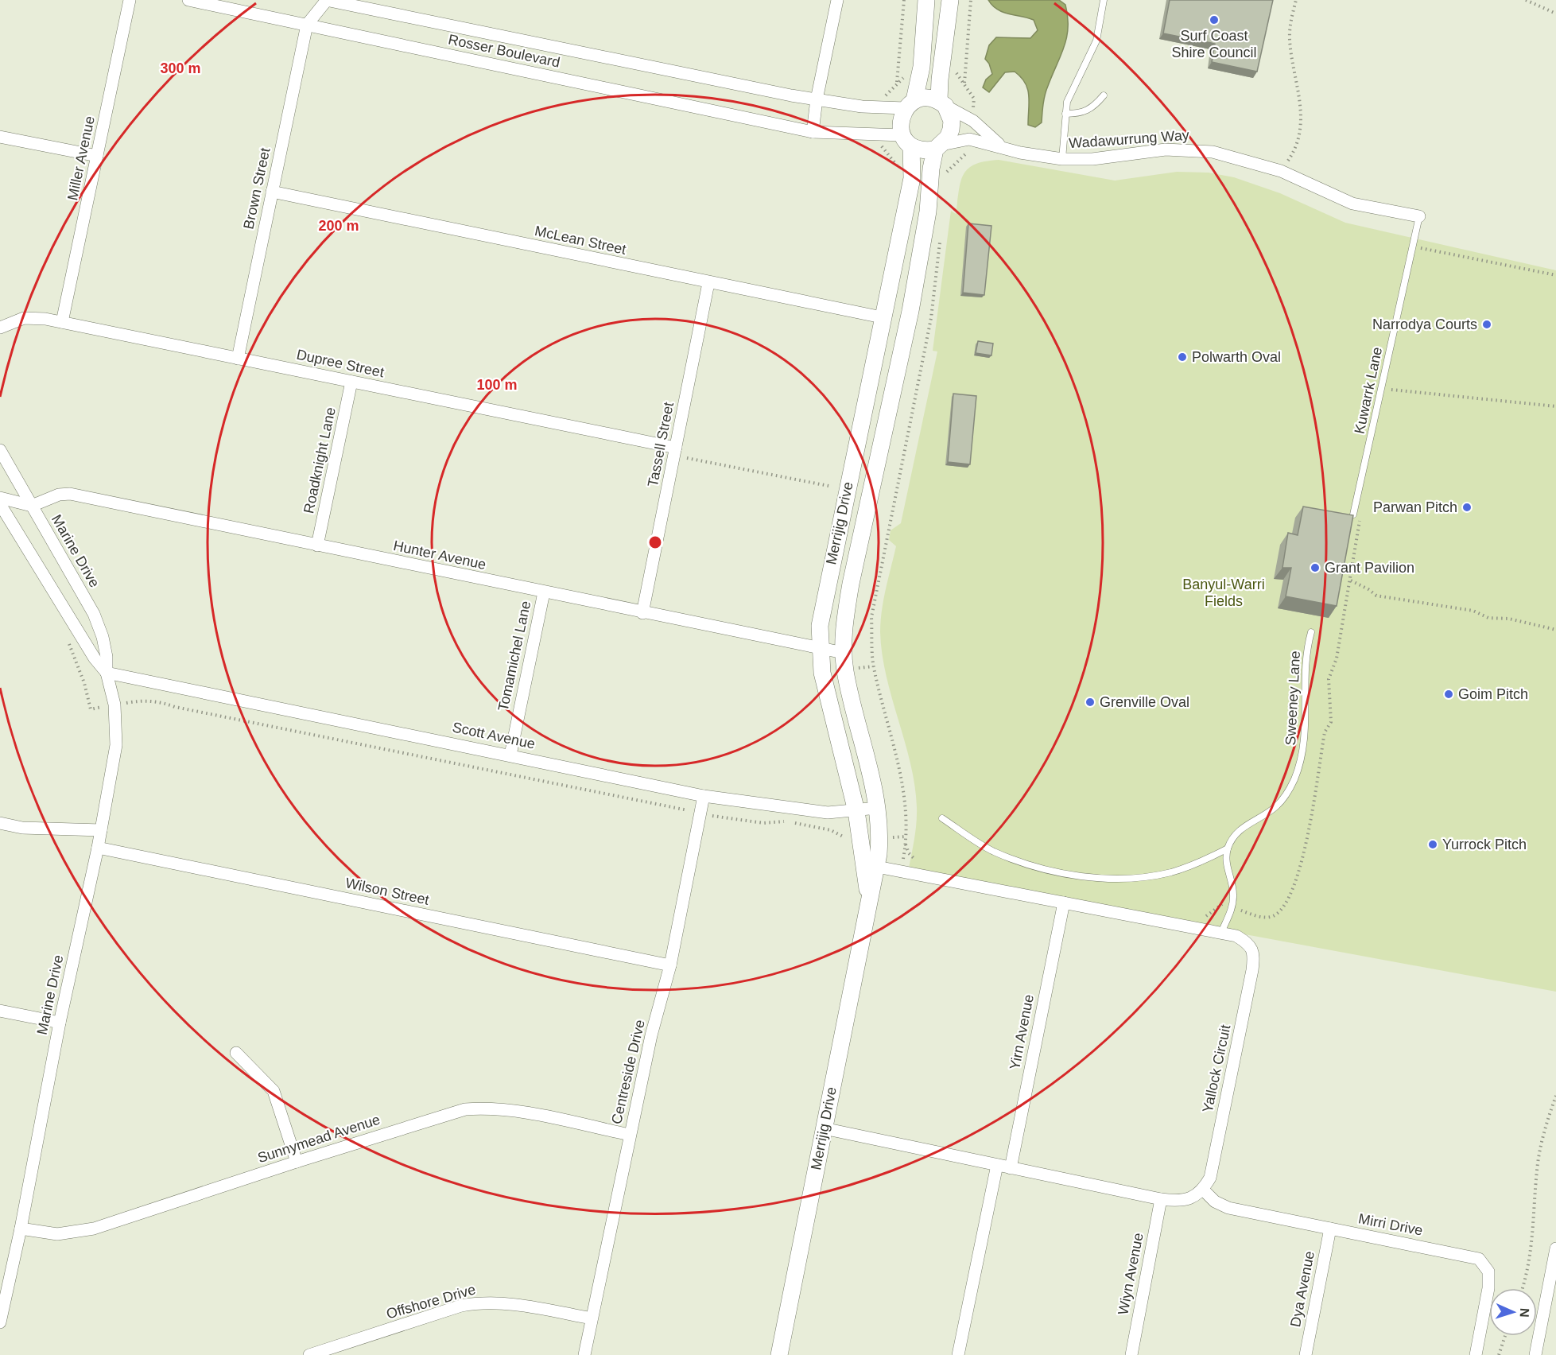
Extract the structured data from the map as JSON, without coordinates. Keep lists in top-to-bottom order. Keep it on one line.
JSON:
{"streets":{"street":["Rosser Boulevard","Wadawurrung Way","Miller Avenue","Brown Street","McLean Street","Dupree Street","Tassell Street","Roadknight Lane","Merrijig Drive","Marine Drive","Hunter Avenue","Tomamichel Lane","Scott Avenue","Wilson Street","Yirn Avenue","Yallock Circuit","Centreside Drive","Sunnymead Avenue","Mirri Drive","Wiyn Avenue","Dya Avenue","Offshore Drive"],"lane":["Kuwarrk Lane","Sweeney Lane"]},"crossings":[["Rosser Boulevard","Wadawurrung Way"],["Rosser Boulevard","Brown Street"],["Rosser Boulevard","Merrijig Drive"],["Wadawurrung Way","Kuwarrk Lane"],["Wadawurrung Way","Merrijig Drive"],["Miller Avenue","Dupree Street"],["Brown Street","McLean Street"],["Brown Street","Dupree Street"],["McLean Street","Tassell Street"],["McLean Street","Merrijig Drive"],["Dupree Street","Tassell Street"],["Dupree Street","Roadknight Lane"],["Tassell Street","Hunter Avenue"],["Roadknight Lane","Hunter Avenue"],["Merrijig Drive","Hunter Avenue"],["Merrijig Drive","Scott Avenue"],["Merrijig Drive","Yallock Circuit"],["Marine Drive","Hunter Avenue"],["Marine Drive","Scott Avenue"],["Marine Drive","Wilson Street"],["Marine Drive","Sunnymead Avenue"],["Hunter Avenue","Tomamichel Lane"],["Tomamichel Lane","Scott Avenue"],["Scott Avenue","Centreside Drive"],["Wilson Street","Centreside Drive"],["Yirn Avenue","Yallock Circuit"],["Yallock Circuit","Mirri Drive"],["Centreside Drive","Sunnymead Avenue"],["Centreside Drive","Offshore Drive"],["Mirri Drive","Dya Avenue"]],"parks":["Banyul-Warri Fields"],"places":["Surf Coast Shire Council","Narrodya Courts","Polwarth Oval","Parwan Pitch","Grant Pavilion","Goim Pitch","Grenville Oval","Yurrock Pitch"],"north":"right","rings":["300 m","200 m","100 m"]}
